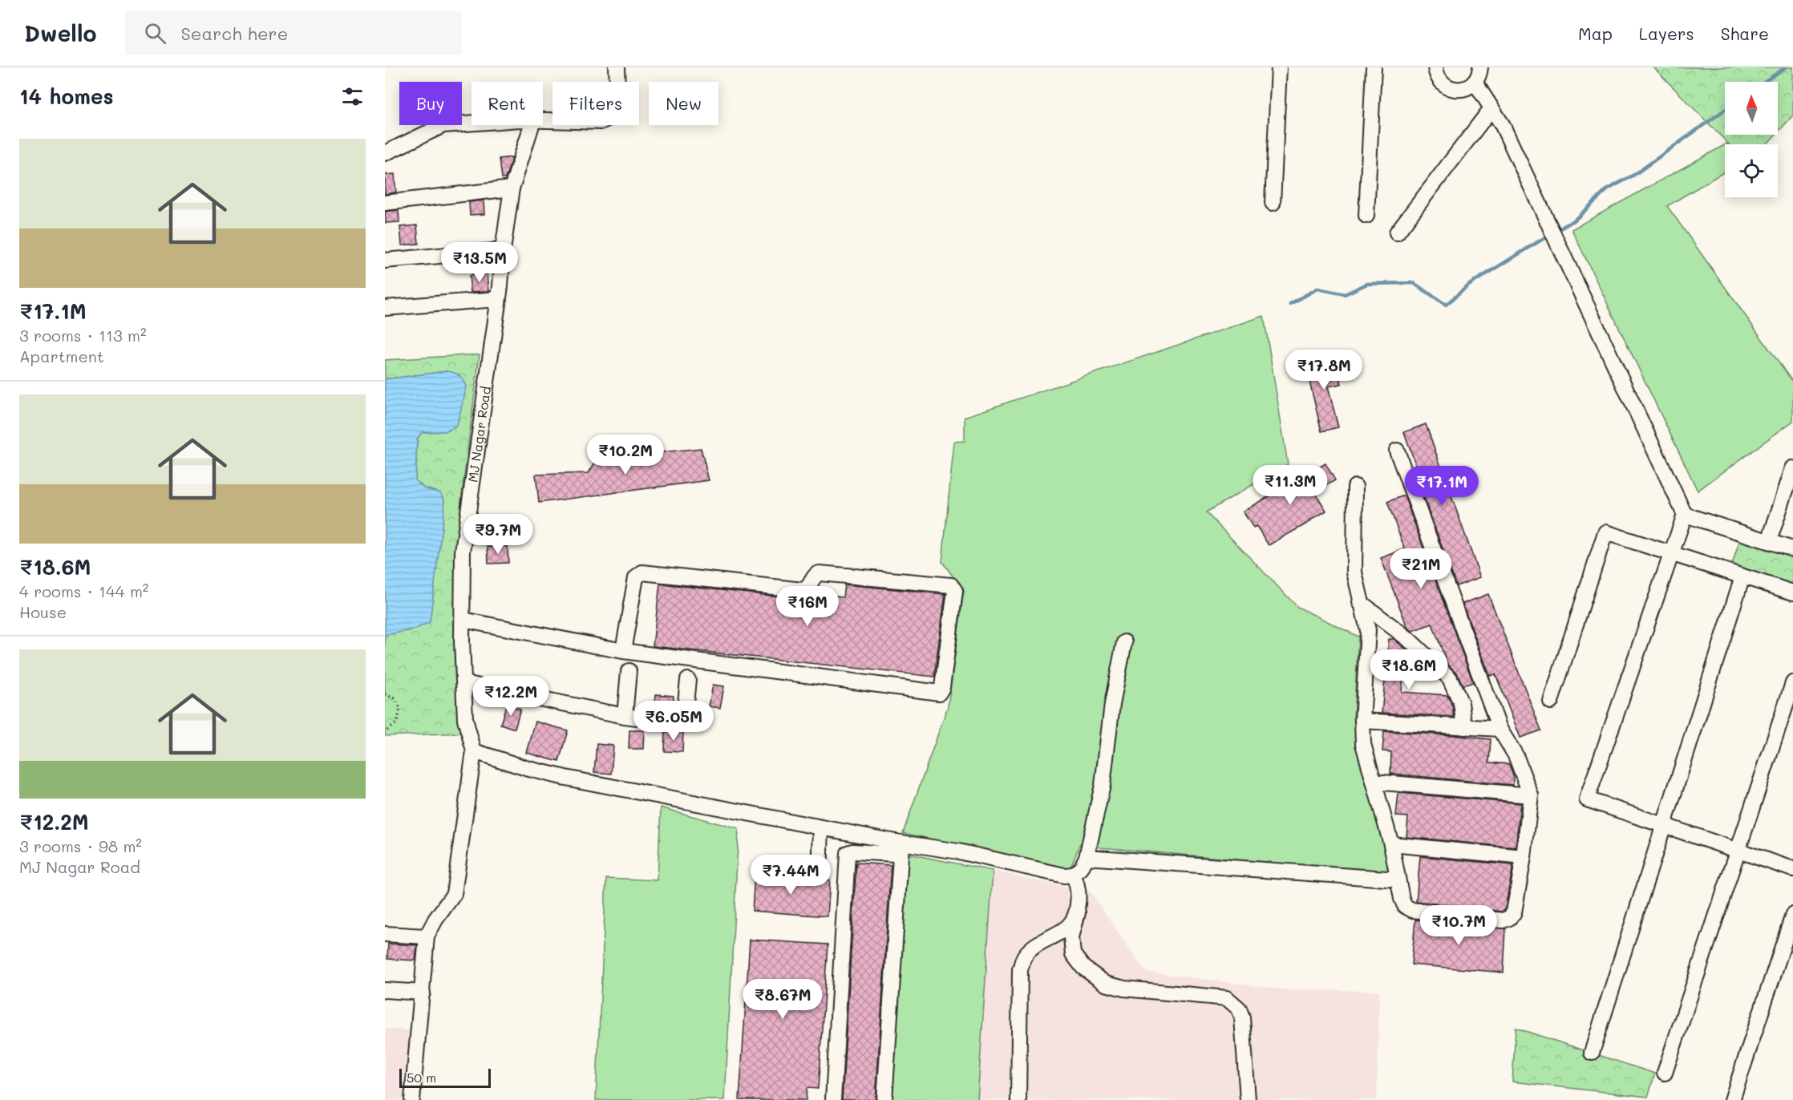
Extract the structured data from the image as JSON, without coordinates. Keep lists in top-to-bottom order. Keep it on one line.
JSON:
{"streets":{"street":["MJ Nagar Road"]},"scale_bar":"50 m","north":"top","page":{"header":"Dwello","search":"Search here","nav":["Map","Layers","Share"],"heading":"14 homes","chip":["Buy","Rent","Filters","New"],"list":[{"name":"₹17.1M","note":"3 rooms · 113 m² · Apartment"},{"name":"₹18.6M","note":"4 rooms · 144 m² · House"},{"name":"₹12.2M","note":"3 rooms · 98 m² · MJ Nagar Road"}],"price":["₹13.5M","₹17.8M","₹10.2M","₹11.3M","₹17.1M","₹9.7M","₹21M","₹16M","₹18.6M","₹12.2M","₹6.05M","₹7.44M","₹10.7M","₹8.67M"],"scale":"50 m"}}
